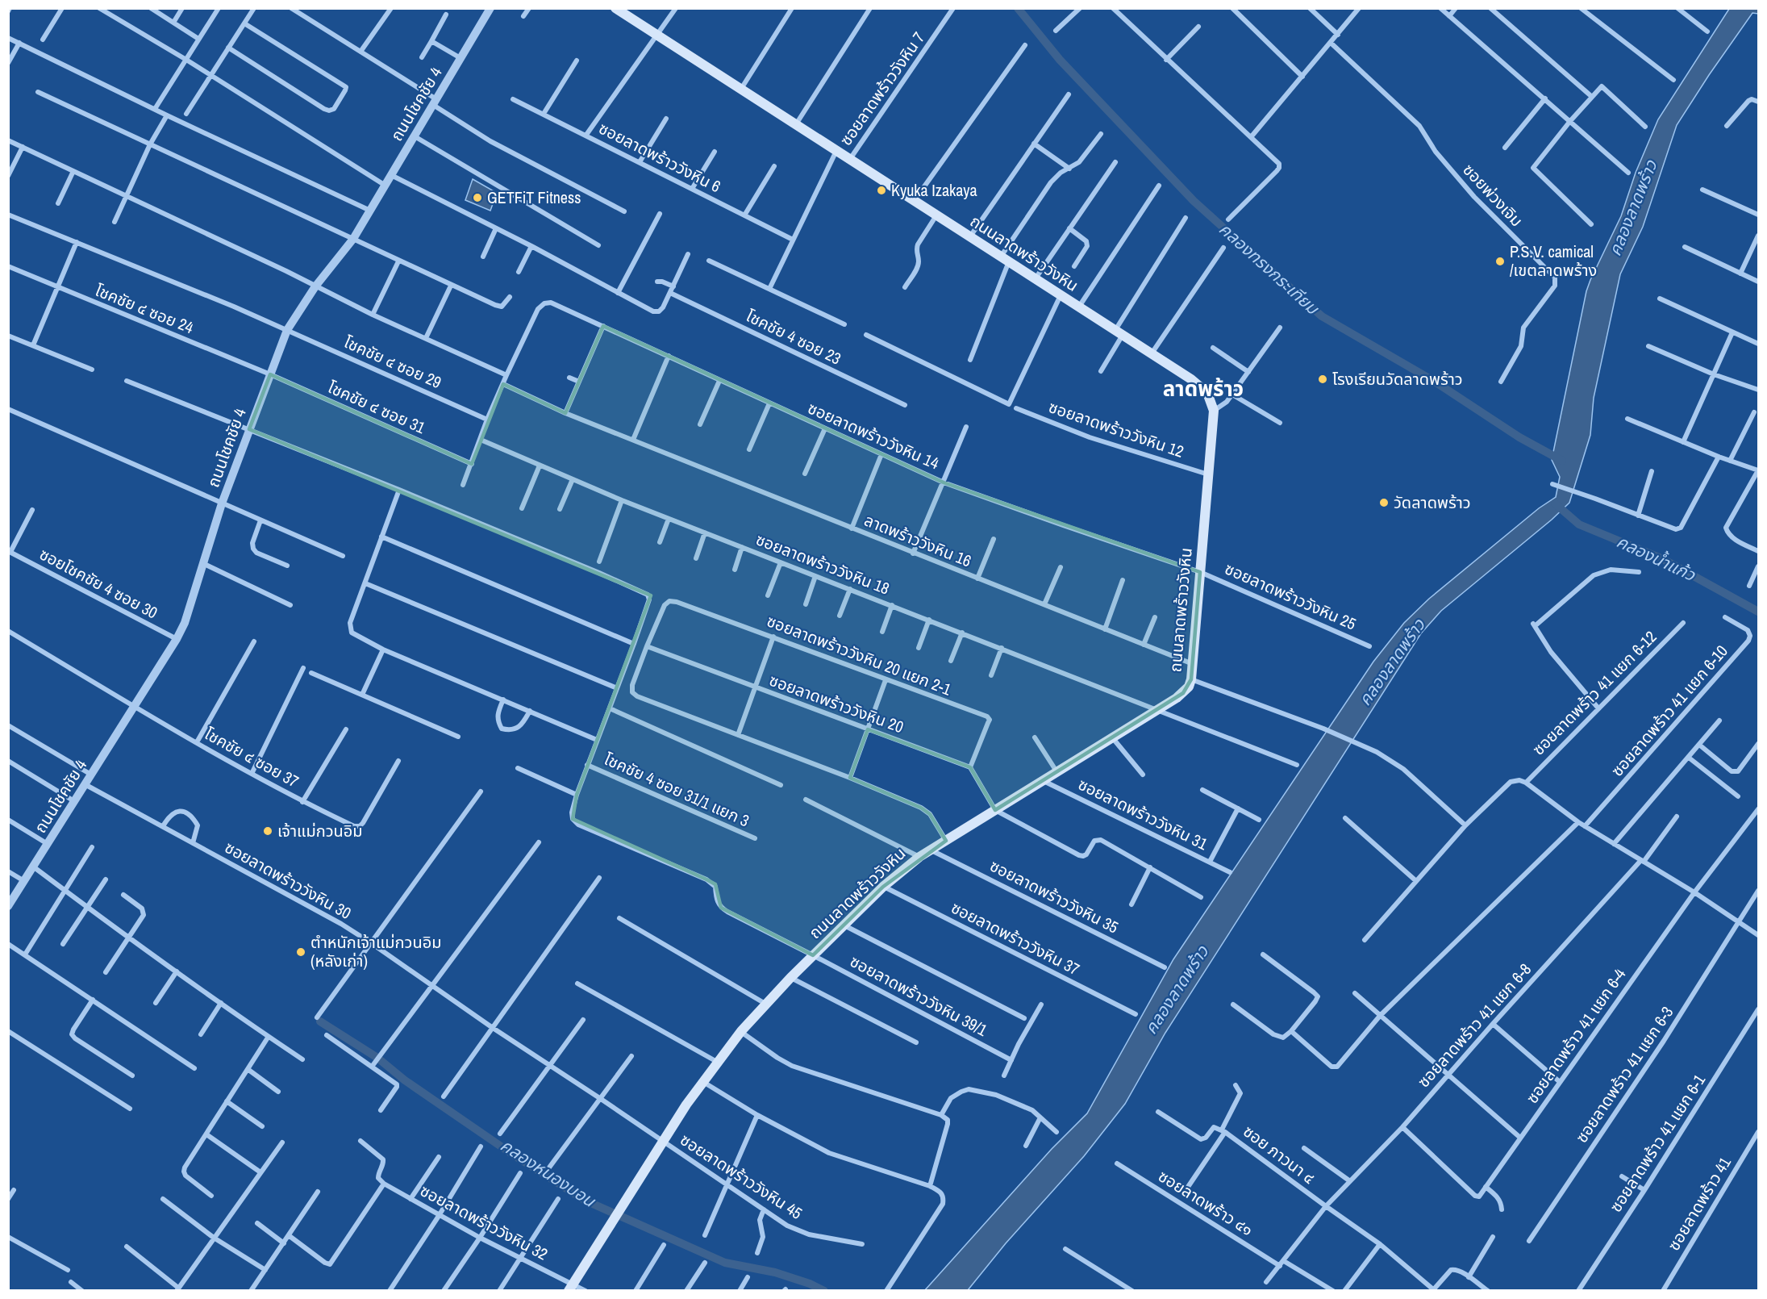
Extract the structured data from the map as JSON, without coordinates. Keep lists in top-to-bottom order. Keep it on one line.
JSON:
{"streets":{"main road":["ถนนลาดพร้าววังหิน"],"street":["ซอยลาดพร้าววังหิน 7","ถนนโชคชัย 4","ซอยลาดพร้าววังหิน 6","ซอยพ่วงเจิม","โชคชัย ๔ ซอย 24","โชคชัย 4 ซอย 23","โชคชัย ๔ ซอย 29","โชคชัย ๔ ซอย 31","ซอยลาดพร้าววังหิน 12","ซอยลาดพร้าววังหิน 14","ลาดพร้าววังหิน 16","ซอยลาดพร้าววังหิน 18","ซอยโชคชัย 4 ซอย 30","ซอยลาดพร้าววังหิน 25","ซอยลาดพร้าววังหิน 20 แยก 2-1","ซอยลาดพร้าว 41 แยก 6-12","ซอยลาดพร้าววังหิน 20","ซอยลาดพร้าว 41 แยก 6-10","โชคชัย ๔ ซอย 37","โชคชัย 4 ซอย 31/1 แยก 3","ซอยลาดพร้าววังหิน 31","ซอยลาดพร้าววังหิน 30","ซอยลาดพร้าววังหิน 35","ซอยลาดพร้าววังหิน 37","ซอยลาดพร้าววังหิน 39/1","ซอยลาดพร้าว 41 แยก 6-8","ซอยลาดพร้าว 41 แยก 6-4","ซอยลาดพร้าว 41 แยก 6-3","ซอยลาดพร้าว 41 แยก 6-1","ซอย ภาวนา ๔","ซอยลาดพร้าววังหิน 45","ซอยลาดพร้าว ๔๑","ซอยลาดพร้าว 41","ซอยลาดพร้าววังหิน 32"]},"crossings":[["ซอยลาดพร้าววังหิน 7","ถนนลาดพร้าววังหิน"],["ถนนโชคชัย 4","โชคชัย ๔ ซอย 24"],["ถนนโชคชัย 4","โชคชัย ๔ ซอย 29"],["ถนนโชคชัย 4","โชคชัย ๔ ซอย 31"],["ถนนโชคชัย 4","ซอยโชคชัย 4 ซอย 30"],["ถนนโชคชัย 4","โชคชัย ๔ ซอย 37"],["ถนนโชคชัย 4","ซอยลาดพร้าววังหิน 30"],["ถนนลาดพร้าววังหิน","ซอยลาดพร้าววังหิน 12"],["ถนนลาดพร้าววังหิน","ซอยลาดพร้าววังหิน 14"],["ถนนลาดพร้าววังหิน","ลาดพร้าววังหิน 16"],["ถนนลาดพร้าววังหิน","ซอยลาดพร้าววังหิน 18"],["ถนนลาดพร้าววังหิน","ซอยลาดพร้าววังหิน 25"],["ถนนลาดพร้าววังหิน","ซอยลาดพร้าววังหิน 31"],["ถนนลาดพร้าววังหิน","ซอยลาดพร้าววังหิน 30"],["ถนนลาดพร้าววังหิน","ซอยลาดพร้าววังหิน 35"],["ถนนลาดพร้าววังหิน","ซอยลาดพร้าววังหิน 37"],["ถนนลาดพร้าววังหิน","ซอยลาดพร้าววังหิน 39/1"],["ถนนลาดพร้าววังหิน","ซอยลาดพร้าววังหิน 45"],["ถนนลาดพร้าววังหิน","ซอยลาดพร้าววังหิน 32"],["โชคชัย ๔ ซอย 24","โชคชัย ๔ ซอย 31"],["ซอยลาดพร้าววังหิน 14","ซอยลาดพร้าววังหิน 25"],["ซอยลาดพร้าววังหิน 20 แยก 2-1","ซอยลาดพร้าววังหิน 20"],["โชคชัย 4 ซอย 31/1 แยก 3","ซอยลาดพร้าววังหิน 39/1"],["ซอยลาดพร้าววังหิน 30","ซอยลาดพร้าววังหิน 45"],["ซอยลาดพร้าว 41 แยก 6-8","ซอย ภาวนา ๔"],["ซอยลาดพร้าว 41 แยก 6-8","ซอยลาดพร้าว ๔๑"]],"districts":["ลาดพร้าว"],"water":["คลองลาดพร้าว","คลองทรงกระเทียม","คลองน้ำแก้ว","คลองหนองบอน"],"places":["Kyuka Izakaya","GETFiT Fitness","P.S.V. camical /เขตลาดพร้าง","โรงเรียนวัดลาดพร้าว","วัดลาดพร้าว","เจ้าแม่กวนอิม","ตำหนักเจ้าแม่กวนอิม (หลังเก่า)"]}
